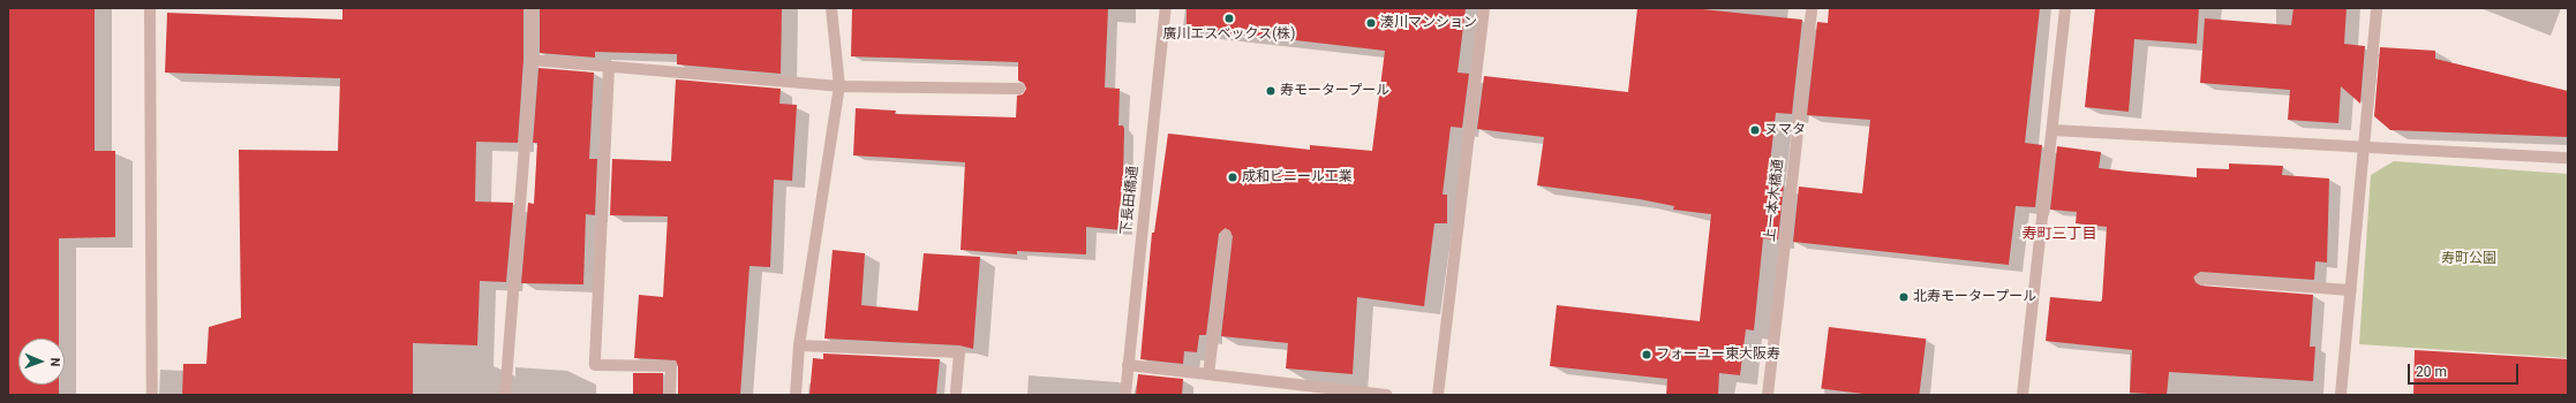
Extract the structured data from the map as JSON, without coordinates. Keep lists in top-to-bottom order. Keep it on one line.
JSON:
{"streets":{"street":["下長田橋通","上一本木橋通"]},"districts":["寿町三丁目"],"parks":["寿町公園"],"places":["廣川エスベックス(株)","湊川マンション","寿モータープール","ヌマタ","成和ビニール工業","北寿モータープール","フォーユー東大阪寿"],"scale_bar":"20 m","north":"right"}
